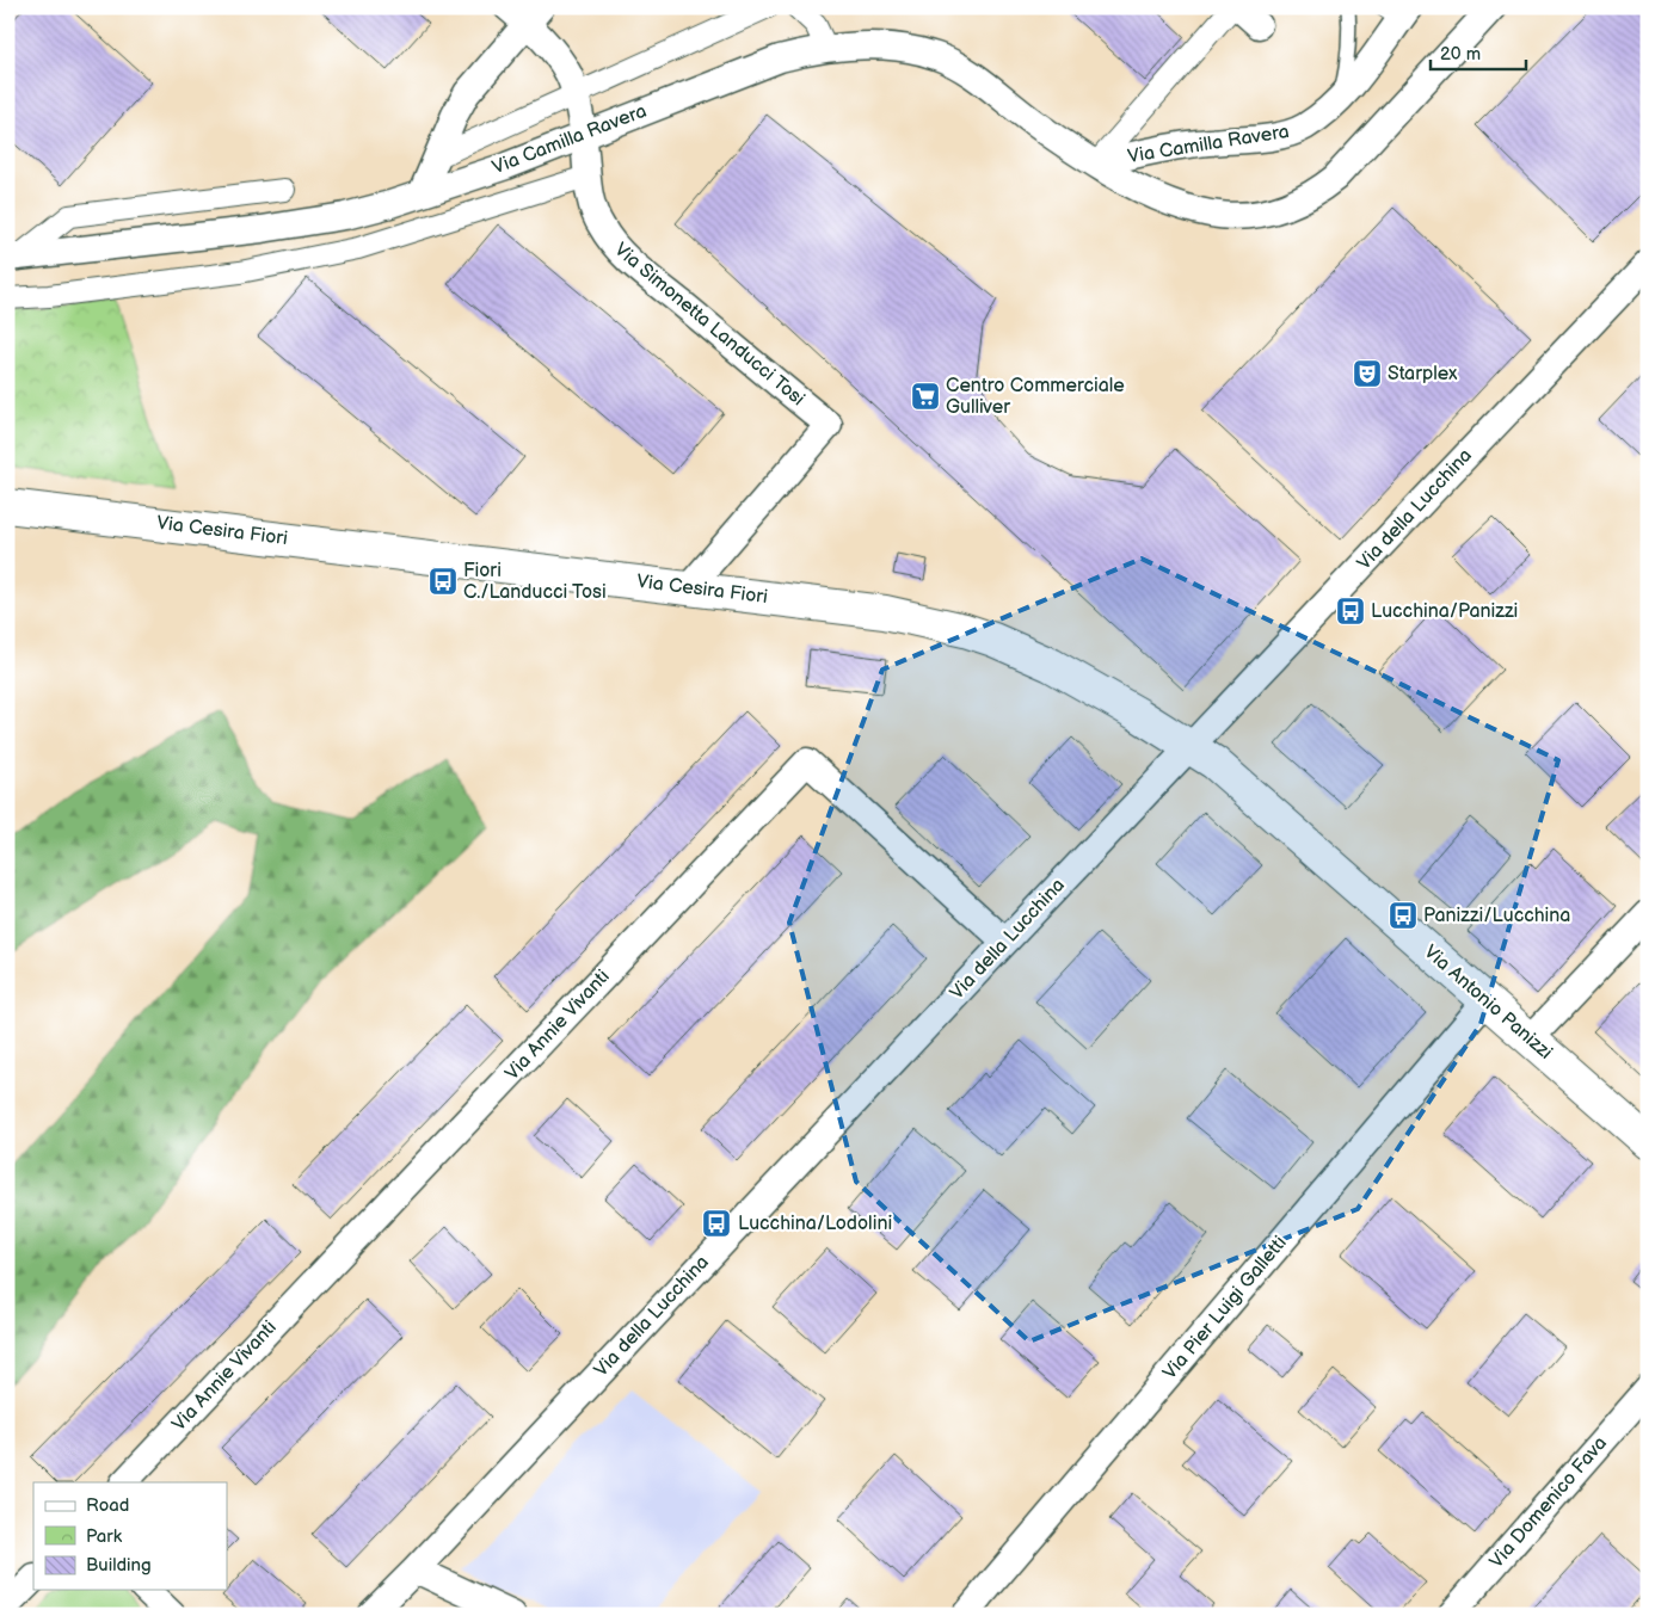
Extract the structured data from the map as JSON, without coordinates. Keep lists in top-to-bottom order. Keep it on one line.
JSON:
{"streets":{"street":["Via Camilla Ravera","Via Simonetta Landucci Tosi","Via della Lucchina","Via Cesira Fiori","Via Antonio Panizzi","Via Annie Vivanti","Via Pier Luigi Galletti","Via Domenico Fava"]},"crossings":[["Via Camilla Ravera","Via Simonetta Landucci Tosi"],["Via Simonetta Landucci Tosi","Via Cesira Fiori"],["Via della Lucchina","Via Cesira Fiori"],["Via della Lucchina","Via Antonio Panizzi"],["Via della Lucchina","Via Annie Vivanti"],["Via Cesira Fiori","Via Antonio Panizzi"],["Via Antonio Panizzi","Via Pier Luigi Galletti"]],"places":{"theatre":["Starplex"],"supermarket":["Centro Commerciale Gulliver"],"bus stop":["Fiori C./Landucci Tosi","Lucchina/Panizzi","Panizzi/Lucchina","Lucchina/Lodolini"]},"legend":["Road","Park","Building"],"scale_bar":"20 m"}
